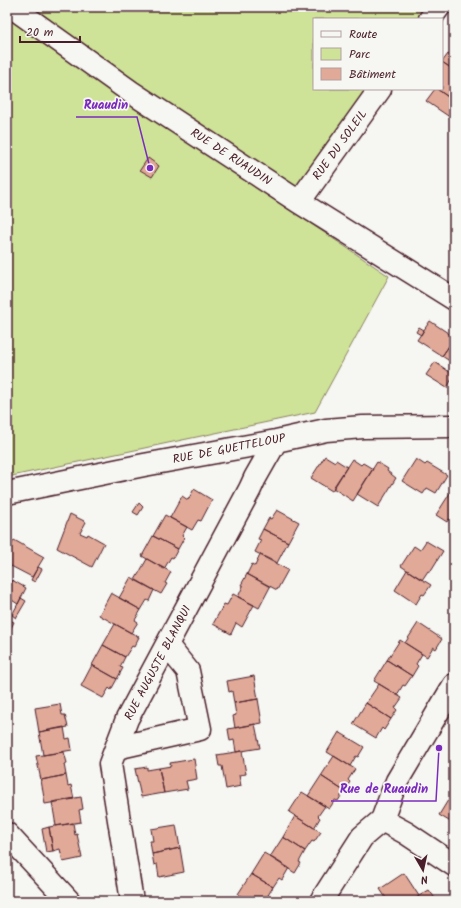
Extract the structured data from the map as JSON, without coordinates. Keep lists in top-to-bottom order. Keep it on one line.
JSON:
{"streets":{"street":["RUE DU SOLEIL","RUE DE RUAUDIN","RUE DE GUETTELOUP","RUE AUGUSTE BLANQUI"]},"crossings":[["RUE DU SOLEIL","RUE DE RUAUDIN"],["RUE DE GUETTELOUP","RUE AUGUSTE BLANQUI"]],"places":["Ruaudin","Rue de Ruaudin"],"legend":["Route","Parc","Bâtiment"],"scale_bar":"20 m","north":"bottom"}
